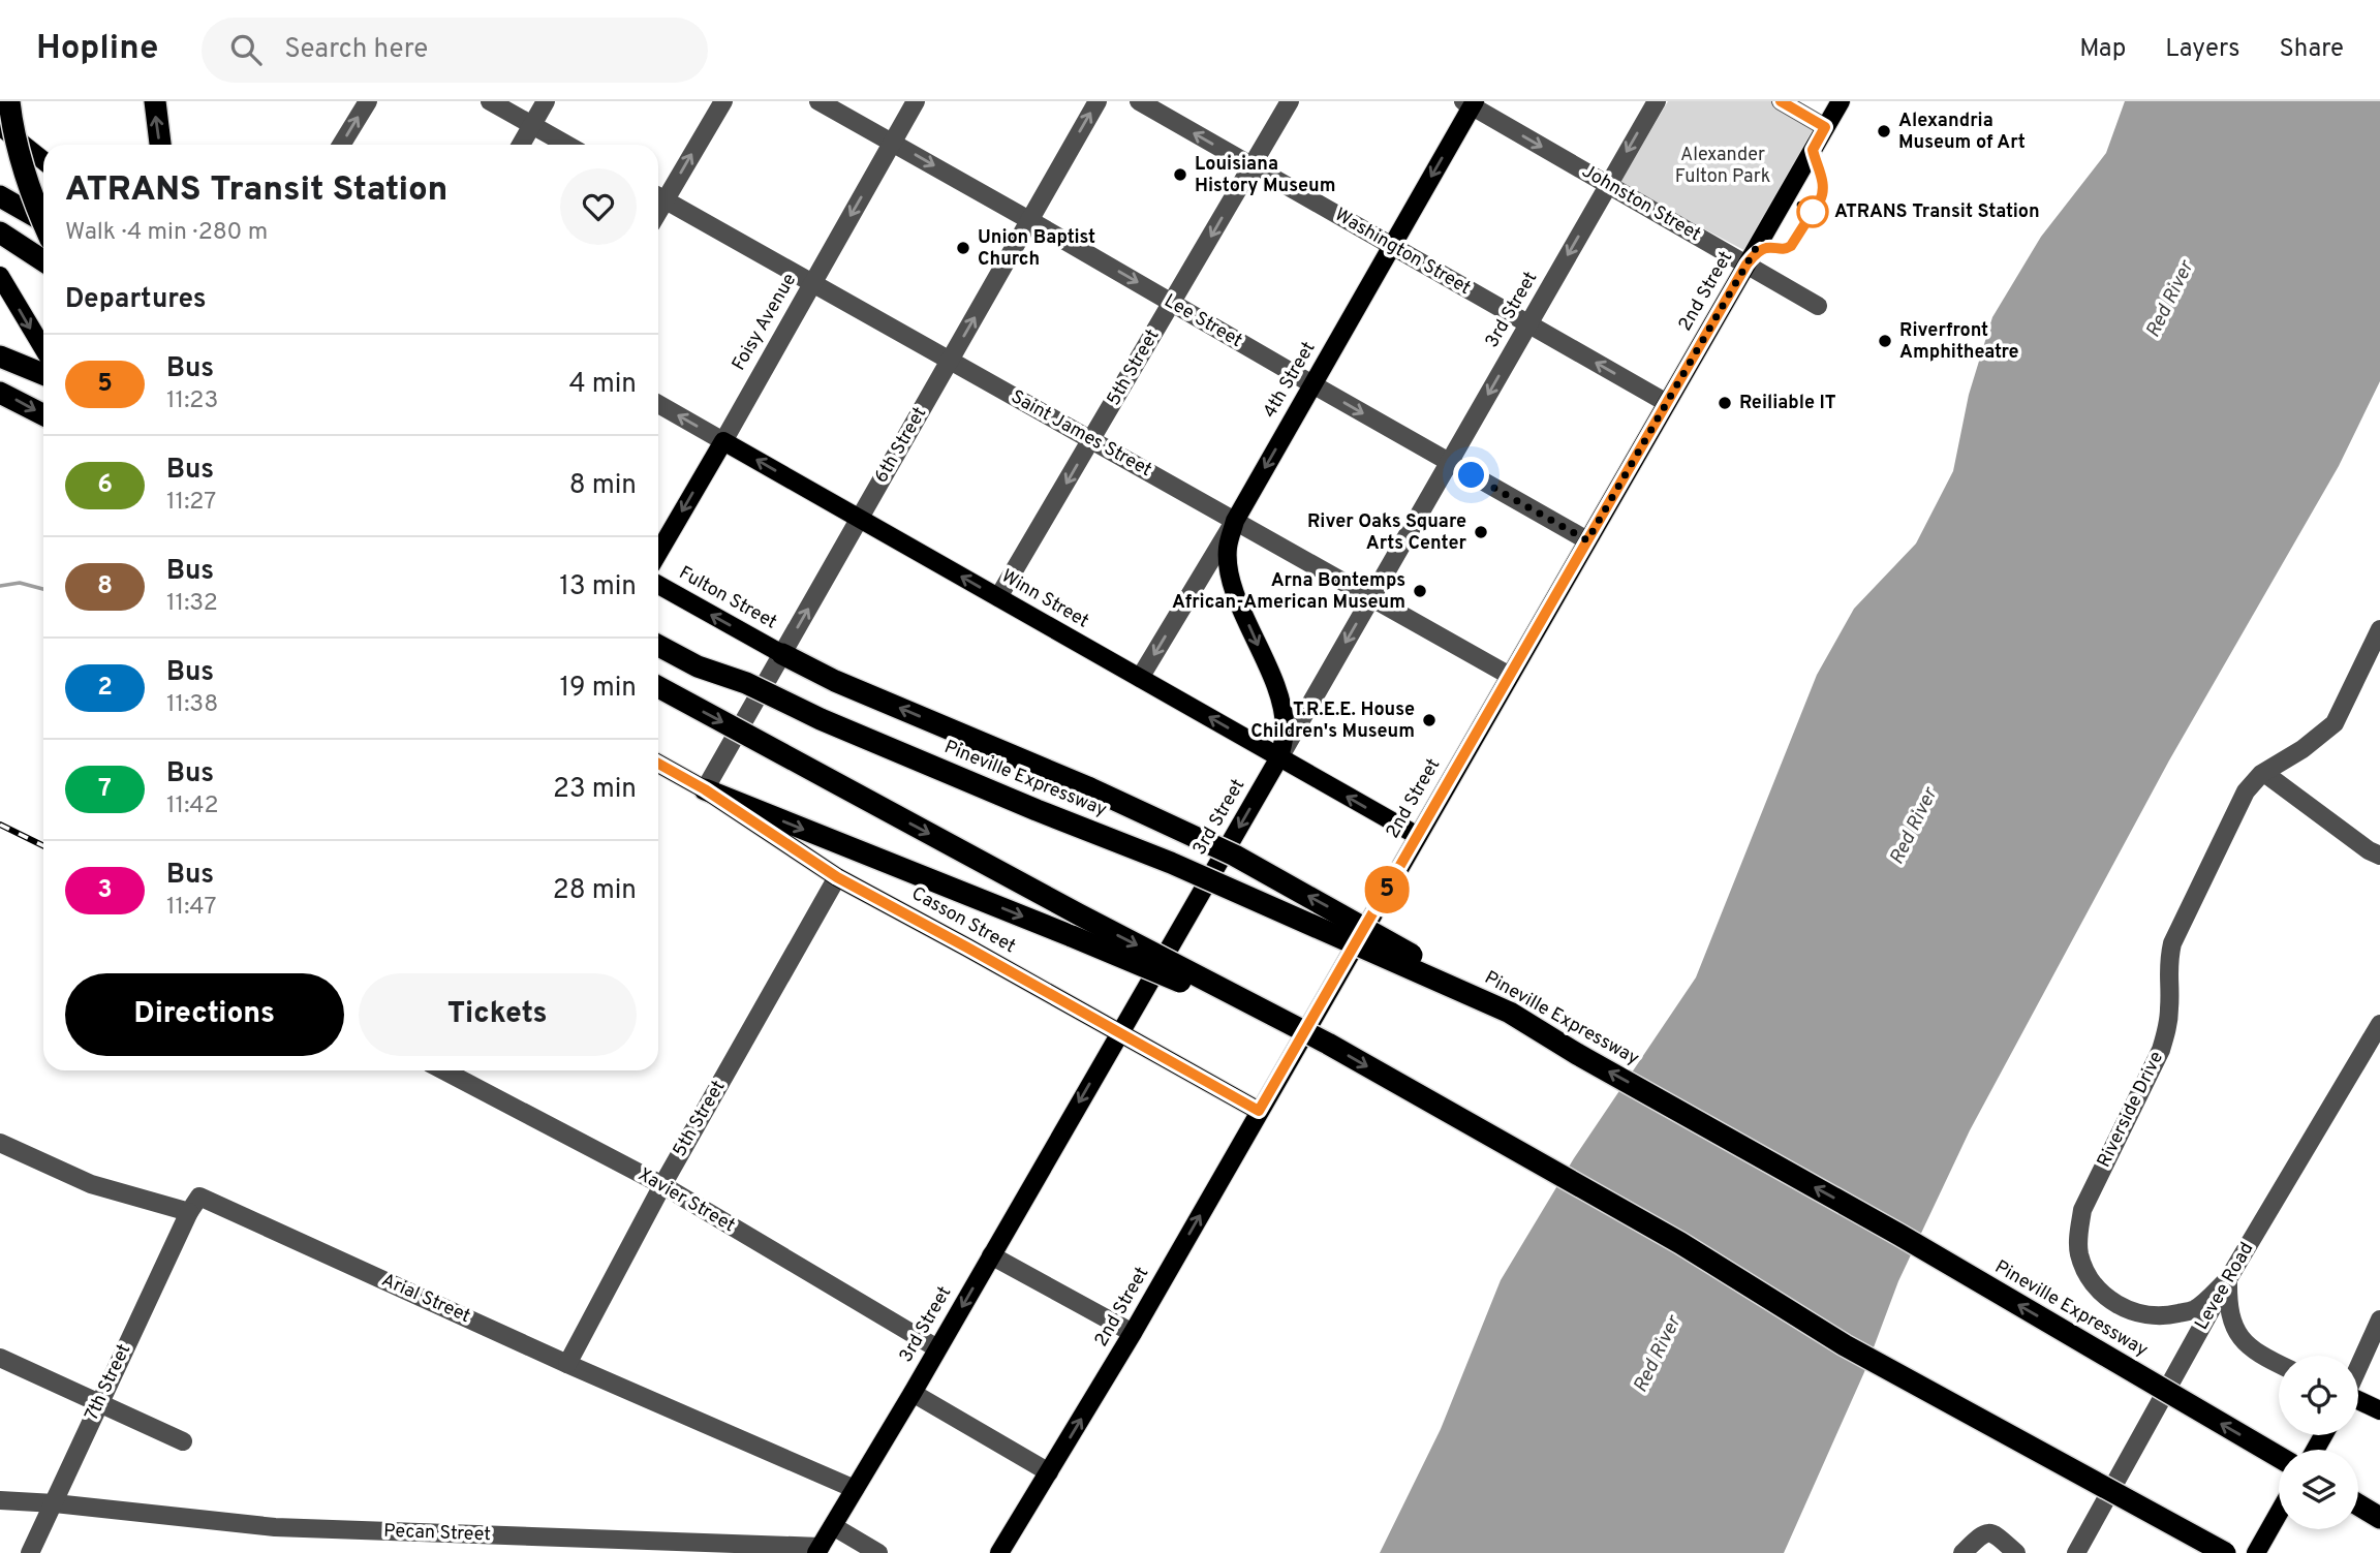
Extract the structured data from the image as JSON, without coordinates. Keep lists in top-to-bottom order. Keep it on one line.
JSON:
{"streets":{"highway":["Pineville Expressway"],"main road":["2nd Street","3rd Street","Foisy Avenue","4th Street","Fulton Street","Winn Street","Casson Street"],"street":["Johnston Street","Washington Street","Lee Street","5th Street","Saint James Street","6th Street","Riverside Drive","Xavier Street","Levee Road","Arial Street","7th Street","Pecan Street"]},"crossings":[["Johnston Street","2nd Street"],["Johnston Street","3rd Street"],["Johnston Street","4th Street"],["Washington Street","2nd Street"],["Washington Street","3rd Street"],["Washington Street","5th Street"],["Washington Street","4th Street"],["2nd Street","Lee Street"],["2nd Street","Saint James Street"],["2nd Street","Winn Street"],["2nd Street","Casson Street"],["3rd Street","Lee Street"],["3rd Street","Saint James Street"],["3rd Street","Winn Street"],["3rd Street","Casson Street"],["3rd Street","Xavier Street"],["3rd Street","Arial Street"],["3rd Street","Pecan Street"],["Lee Street","Foisy Avenue"],["Lee Street","5th Street"],["Lee Street","4th Street"],["Lee Street","6th Street"],["Foisy Avenue","Saint James Street"],["Foisy Avenue","Winn Street"],["5th Street","Saint James Street"],["5th Street","Winn Street"],["5th Street","Casson Street"],["5th Street","Xavier Street"],["5th Street","Arial Street"],["4th Street","Saint James Street"],["4th Street","Winn Street"],["Saint James Street","6th Street"],["6th Street","Fulton Street"],["6th Street","Winn Street"],["6th Street","Casson Street"],["Pineville Expressway","Levee Road"],["Riverside Drive","Levee Road"],["Arial Street","7th Street"],["7th Street","Pecan Street"]],"one_way":["Johnston Street","Washington Street","3rd Street","Lee Street","Foisy Avenue","4th Street","6th Street","Fulton Street","Winn Street"],"water":["Red River"],"parks":["Alexander Fulton Park"],"places":["Alexandria Museum of Art","Louisiana History Museum","ATRANS Transit Station","Union Baptist Church","Riverfront Amphitheatre","Reiliable IT","River Oaks Square Arts Center","Arna Bontemps African-American Museum","T.R.E.E. House Children's Museum"],"lines":["bus line 5"],"page":{"header":"Hopline","search":"Search here","nav":["Map","Layers","Share"],"on_map":"5","heading":[["ATRANS Transit Station","Walk · 4 min · 280 m"],"Departures"],"list":[{"mark":"5","name":"Bus","note":"11:23","value":"4 min"},{"mark":"6","name":"Bus","note":"11:27","value":"8 min"},{"mark":"8","name":"Bus","note":"11:32","value":"13 min"},{"mark":"2","name":"Bus","note":"11:38","value":"19 min"},{"mark":"7","name":"Bus","note":"11:42","value":"23 min"},{"mark":"3","name":"Bus","note":"11:47","value":"28 min"}],"buttons":["Directions","Tickets"]}}
